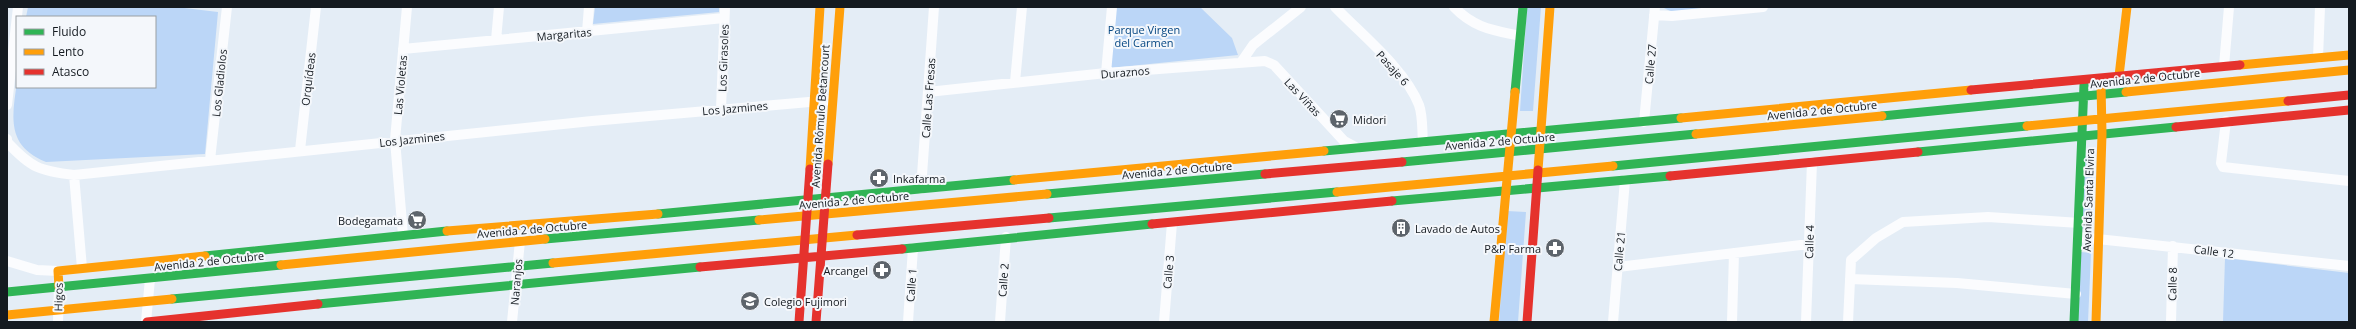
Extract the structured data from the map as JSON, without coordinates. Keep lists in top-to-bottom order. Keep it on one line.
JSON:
{"streets":{"main road":["Avenida 2 de Octubre","Avenida Rómulo Betancourt","Avenida Santa Elvira","Higos"],"street":["Margaritas","Los Girasoles","Calle 27","Pasaje 6","Duraznos","Orquídeas","Los Gladiolos","Las Violetas","Las Viñas","Calle Las Fresas","Los Jazmines","Calle 4","Calle 21","Calle 12","Calle 3","Calle 2","Naranjos","Calle 8","Calle 1"]},"crossings":[["Margaritas","Los Girasoles"],["Margaritas","Las Violetas"],["Los Girasoles","Los Jazmines"],["Calle 27","Avenida 2 de Octubre"],["Pasaje 6","Avenida 2 de Octubre"],["Duraznos","Las Viñas"],["Duraznos","Calle Las Fresas"],["Avenida 2 de Octubre","Las Violetas"],["Avenida 2 de Octubre","Las Viñas"],["Avenida 2 de Octubre","Calle Las Fresas"],["Avenida 2 de Octubre","Avenida Rómulo Betancourt"],["Avenida 2 de Octubre","Avenida Santa Elvira"],["Avenida 2 de Octubre","Naranjos"],["Avenida 2 de Octubre","Higos"],["Orquídeas","Los Jazmines"],["Los Gladiolos","Los Jazmines"],["Las Violetas","Los Jazmines"],["Los Jazmines","Avenida Rómulo Betancourt"],["Avenida Santa Elvira","Calle 12"],["Calle 12","Calle 8"]],"parks":["Parque Virgen del Carmen"],"places":{"supermarket":["Midori","Bodegamata"],"pharmacy":["Inkafarma","P&P Farma","Arcangel"],"building":["Lavado de Autos"],"school or university":["Colegio Fujimori"]},"legend":["Fluido","Lento","Atasco"]}
